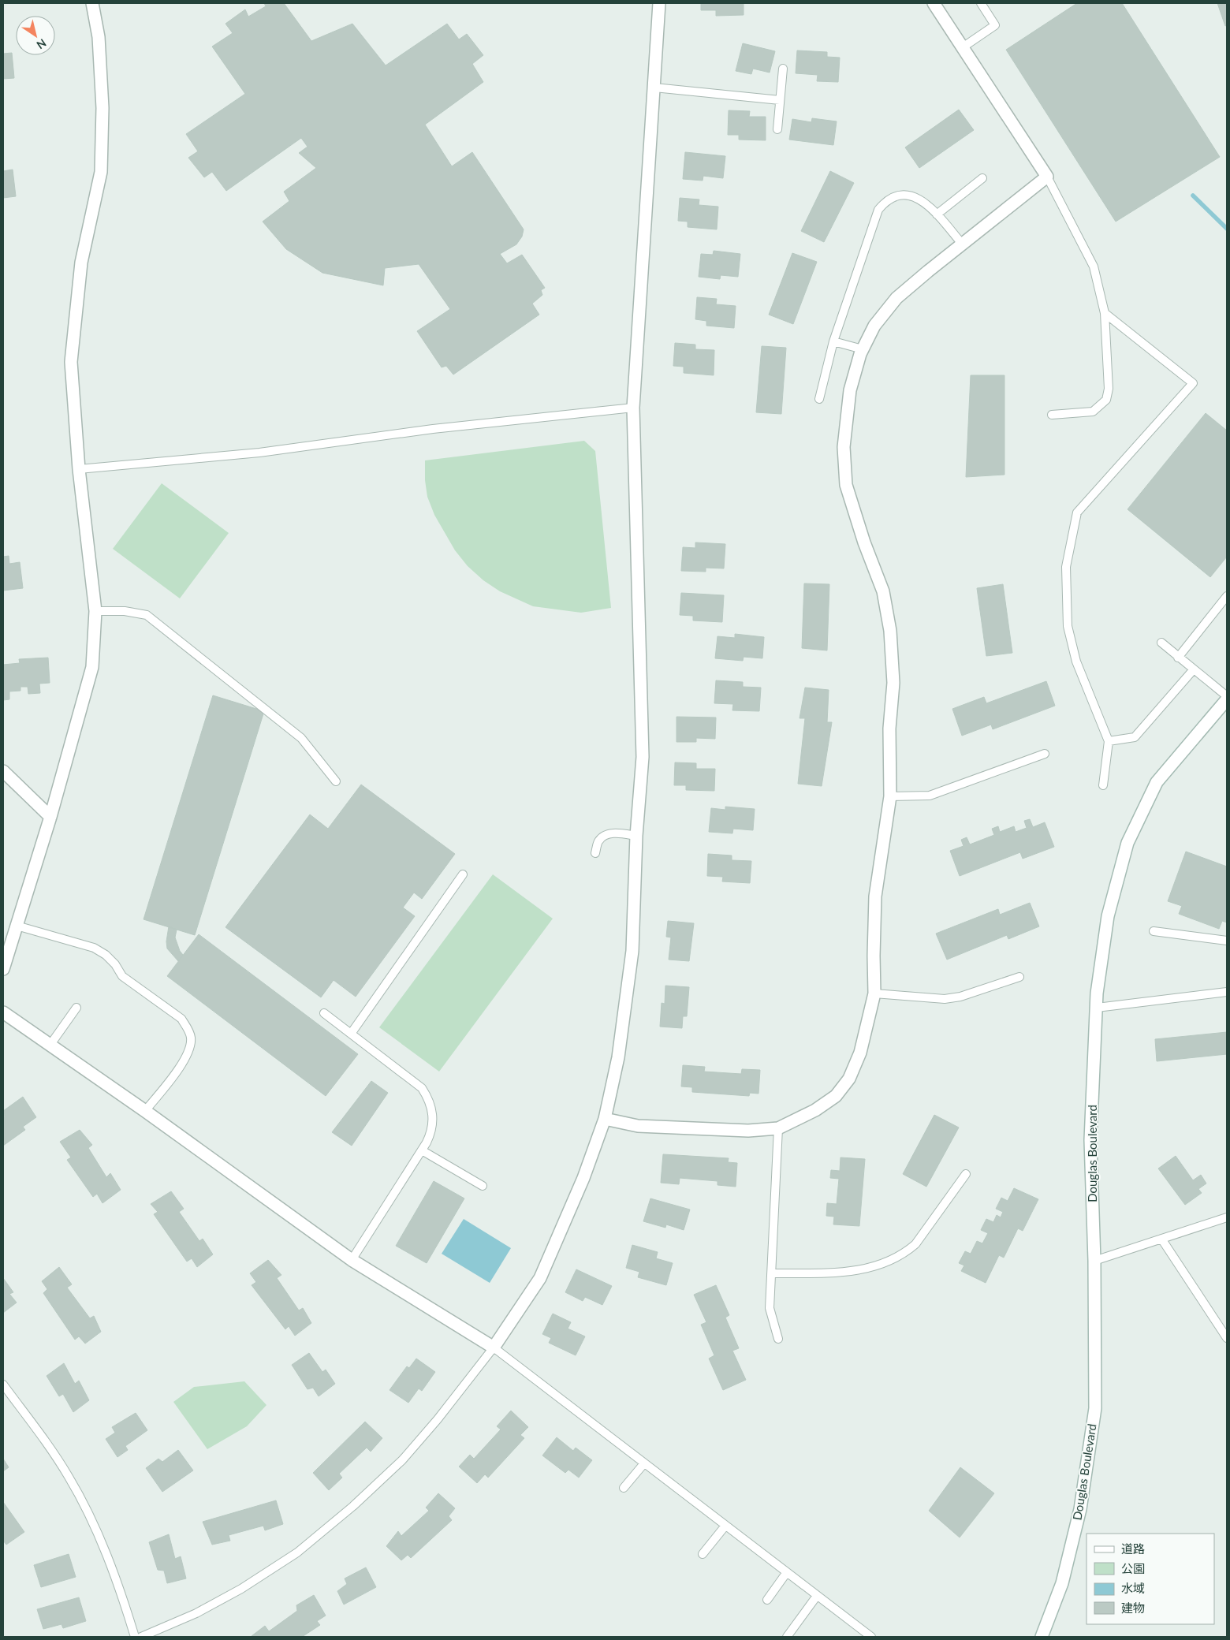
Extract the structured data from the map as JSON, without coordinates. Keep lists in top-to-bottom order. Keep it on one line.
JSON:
{"streets":{"street":["Douglas Boulevard"]},"legend":["道路","公園","水域","建物"],"north":"bottom right"}
